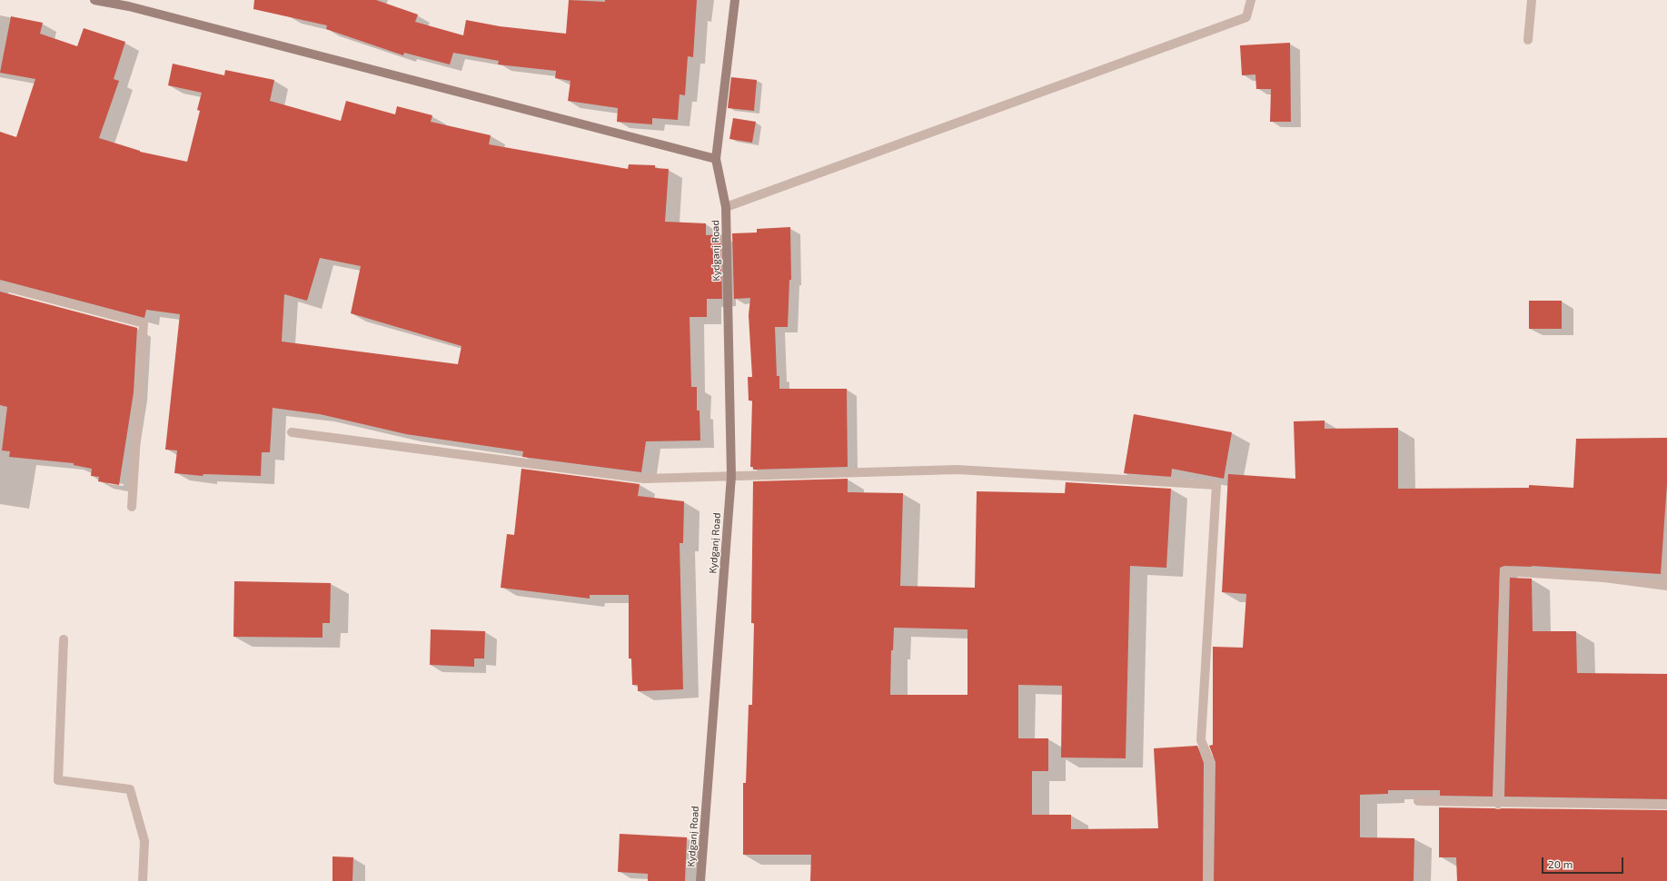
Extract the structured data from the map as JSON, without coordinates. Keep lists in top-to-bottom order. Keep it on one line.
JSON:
{"streets":{"main road":["Kydganj Road"]},"scale_bar":"20 m"}
